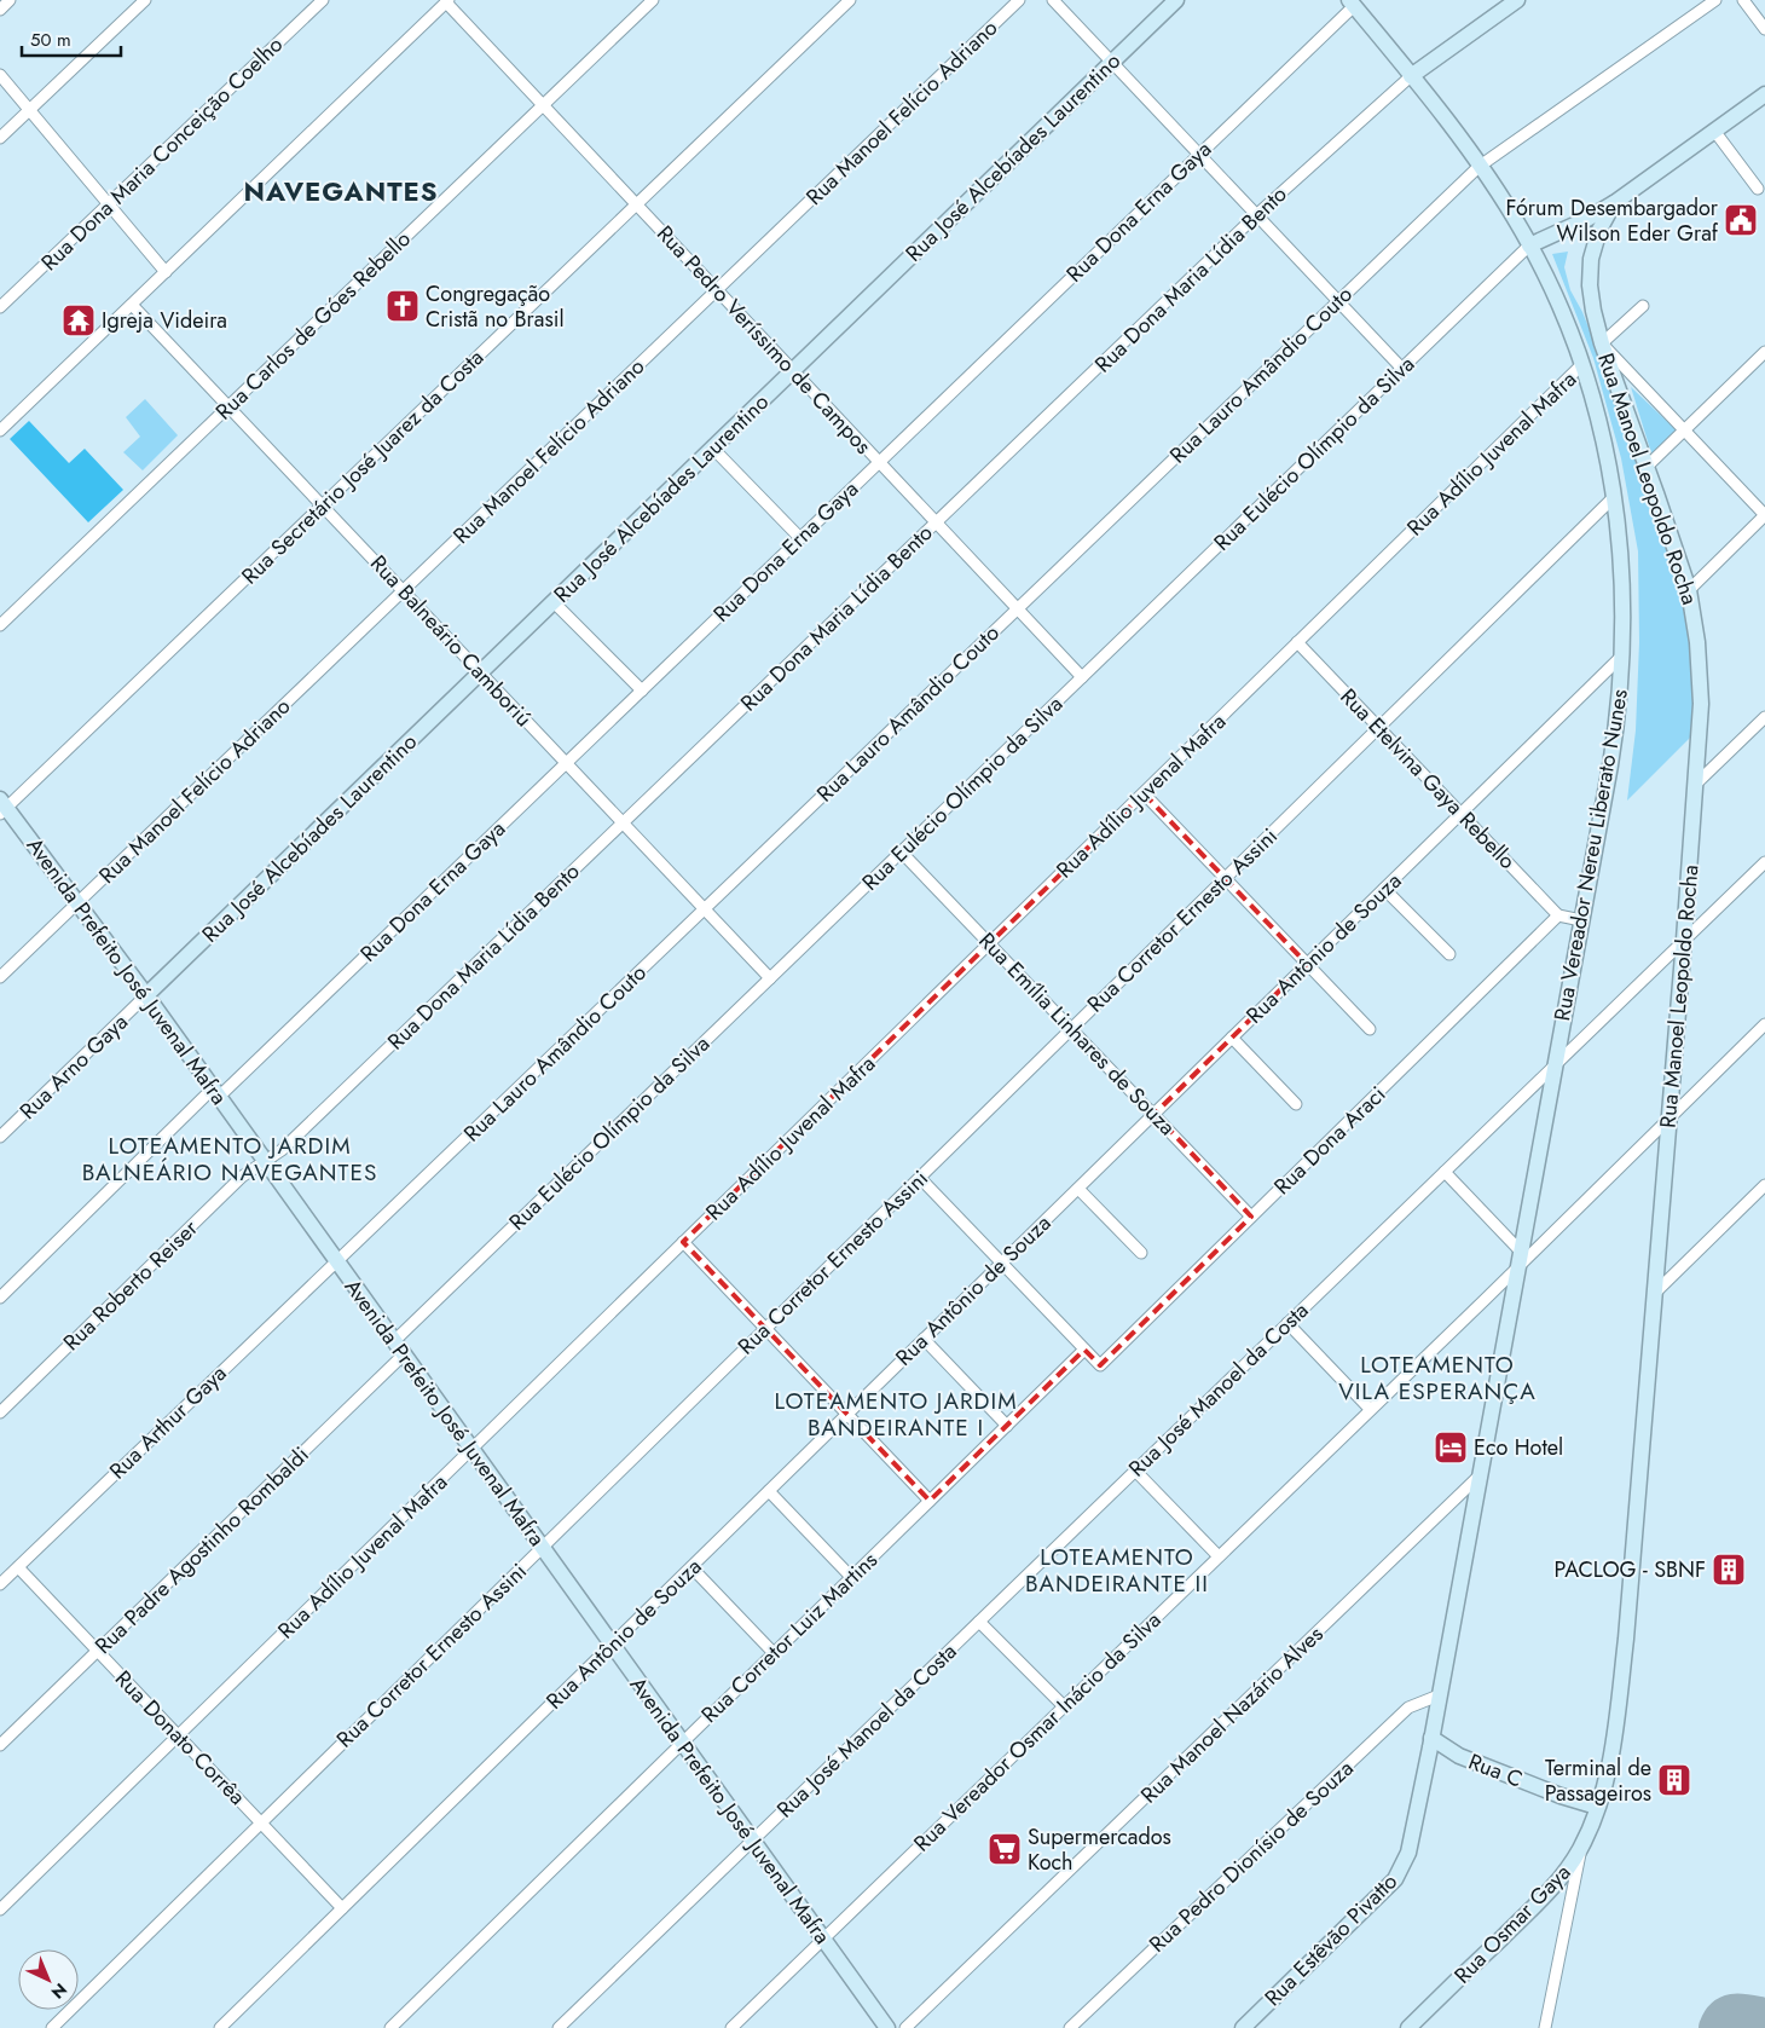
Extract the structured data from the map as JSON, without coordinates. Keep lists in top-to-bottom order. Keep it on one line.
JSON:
{"streets":{"main road":["Rua José Alcebíades Laurentino","Rua Manoel Leopoldo Rocha","Rua Vereador Nereu Liberato Nunes","Avenida Prefeito José Juvenal Mafra","Rua C","Rua Osmar Gaya","Rua Estêvão Pivatto"],"street":["Rua Manoel Felício Adriano","Rua Dona Maria Conceição Coelho","Rua Dona Erna Gaya","Rua Dona Maria Lídia Bento","Rua Carlos de Góes Rebello","Rua Pedro Veríssimo de Campos","Rua Lauro Amândio Couto","Rua Eulécio Olímpio da Silva","Rua Adílio Juvenal Mafra","Rua Secretário José Juarez da Costa","Rua Balneário Camboriú","Rua Etelvina Gaya Rebello","Rua Corretor Ernesto Assini","Rua Antônio de Souza","Rua Emília Linhares de Souza","Rua Arno Gaya","Rua Dona Araci","Rua Roberto Reiser","Rua José Manoel da Costa","Rua Arthur Gaya","Rua Padre Agostinho Rombaldi","Rua Corretor Luiz Martins","Rua Manoel Nazário Alves","Rua Vereador Osmar Inácio da Silva","Rua Donato Corrêa","Rua Pedro Dionísio de Souza"]},"crossings":[["Rua Manoel Felício Adriano","Rua Pedro Veríssimo de Campos"],["Rua Manoel Felício Adriano","Rua Balneário Camboriú"],["Rua Manoel Felício Adriano","Avenida Prefeito José Juvenal Mafra"],["Rua José Alcebíades Laurentino","Rua Pedro Veríssimo de Campos"],["Rua José Alcebíades Laurentino","Rua Balneário Camboriú"],["Rua José Alcebíades Laurentino","Avenida Prefeito José Juvenal Mafra"],["Rua José Alcebíades Laurentino","Rua Arno Gaya"],["Rua Dona Erna Gaya","Rua Pedro Veríssimo de Campos"],["Rua Dona Erna Gaya","Rua Balneário Camboriú"],["Rua Dona Erna Gaya","Rua Vereador Nereu Liberato Nunes"],["Rua Dona Erna Gaya","Avenida Prefeito José Juvenal Mafra"],["Rua Dona Maria Lídia Bento","Rua Pedro Veríssimo de Campos"],["Rua Dona Maria Lídia Bento","Rua Balneário Camboriú"],["Rua Dona Maria Lídia Bento","Rua Vereador Nereu Liberato Nunes"],["Rua Dona Maria Lídia Bento","Avenida Prefeito José Juvenal Mafra"],["Rua Dona Maria Lídia Bento","Rua Roberto Reiser"],["Rua Carlos de Góes Rebello","Rua Pedro Veríssimo de Campos"],["Rua Carlos de Góes Rebello","Rua Balneário Camboriú"],["Rua Pedro Veríssimo de Campos","Rua Lauro Amândio Couto"],["Rua Pedro Veríssimo de Campos","Rua Eulécio Olímpio da Silva"],["Rua Pedro Veríssimo de Campos","Rua Secretário José Juarez da Costa"],["Rua Lauro Amândio Couto","Rua Balneário Camboriú"],["Rua Lauro Amândio Couto","Rua Vereador Nereu Liberato Nunes"],["Rua Lauro Amândio Couto","Avenida Prefeito José Juvenal Mafra"],["Rua Lauro Amândio Couto","Rua Arthur Gaya"],["Rua Eulécio Olímpio da Silva","Rua Manoel Leopoldo Rocha"],["Rua Eulécio Olímpio da Silva","Rua Balneário Camboriú"],["Rua Eulécio Olímpio da Silva","Rua Vereador Nereu Liberato Nunes"],["Rua Eulécio Olímpio da Silva","Avenida Prefeito José Juvenal Mafra"],["Rua Eulécio Olímpio da Silva","Rua Emília Linhares de Souza"],["Rua Adílio Juvenal Mafra","Rua Etelvina Gaya Rebello"],["Rua Adílio Juvenal Mafra","Rua Vereador Nereu Liberato Nunes"],["Rua Adílio Juvenal Mafra","Avenida Prefeito José Juvenal Mafra"],["Rua Adílio Juvenal Mafra","Rua Emília Linhares de Souza"],["Rua Adílio Juvenal Mafra","Rua Donato Corrêa"],["Rua Secretário José Juarez da Costa","Rua Balneário Camboriú"],["Rua Secretário José Juarez da Costa","Avenida Prefeito José Juvenal Mafra"],["Rua Manoel Leopoldo Rocha","Rua Vereador Nereu Liberato Nunes"],["Rua Manoel Leopoldo Rocha","Rua José Manoel da Costa"],["Rua Manoel Leopoldo Rocha","Rua Vereador Osmar Inácio da Silva"],["Rua Manoel Leopoldo Rocha","Rua C"],["Rua Manoel Leopoldo Rocha","Rua Osmar Gaya"],["Rua Etelvina Gaya Rebello","Rua Corretor Ernesto Assini"],["Rua Etelvina Gaya Rebello","Rua Antônio de Souza"],["Rua Etelvina Gaya Rebello","Rua Dona Araci"],["Rua Vereador Nereu Liberato Nunes","Rua Corretor Ernesto Assini"],["Rua Vereador Nereu Liberato Nunes","Rua Antônio de Souza"],["Rua Vereador Nereu Liberato Nunes","Rua José Manoel da Costa"],["Rua Vereador Nereu Liberato Nunes","Rua Manoel Nazário Alves"],["Rua Vereador Nereu Liberato Nunes","Rua Vereador Osmar Inácio da Silva"],["Rua Vereador Nereu Liberato Nunes","Rua C"],["Rua Vereador Nereu Liberato Nunes","Rua Pedro Dionísio de Souza"],["Rua Vereador Nereu Liberato Nunes","Rua Estêvão Pivatto"],["Rua Corretor Ernesto Assini","Avenida Prefeito José Juvenal Mafra"],["Rua Corretor Ernesto Assini","Rua Emília Linhares de Souza"],["Rua Corretor Ernesto Assini","Rua Donato Corrêa"],["Rua Antônio de Souza","Avenida Prefeito José Juvenal Mafra"],["Rua Antônio de Souza","Rua Emília Linhares de Souza"],["Rua Antônio de Souza","Rua Donato Corrêa"],["Avenida Prefeito José Juvenal Mafra","Rua Arno Gaya"],["Avenida Prefeito José Juvenal Mafra","Rua Roberto Reiser"],["Avenida Prefeito José Juvenal Mafra","Rua José Manoel da Costa"],["Avenida Prefeito José Juvenal Mafra","Rua Arthur Gaya"],["Avenida Prefeito José Juvenal Mafra","Rua Padre Agostinho Rombaldi"],["Avenida Prefeito José Juvenal Mafra","Rua Corretor Luiz Martins"],["Avenida Prefeito José Juvenal Mafra","Rua Vereador Osmar Inácio da Silva"],["Rua Emília Linhares de Souza","Rua Dona Araci"],["Rua Dona Araci","Rua Corretor Luiz Martins"],["Rua Arthur Gaya","Rua Donato Corrêa"],["Rua Padre Agostinho Rombaldi","Rua Donato Corrêa"],["Rua C","Rua Osmar Gaya"],["Rua C","Rua Estêvão Pivatto"]],"districts":["NAVEGANTES","LOTEAMENTO JARDIM BALNEÁRIO NAVEGANTES","LOTEAMENTO VILA ESPERANÇA","LOTEAMENTO JARDIM BANDEIRANTE I","LOTEAMENTO BANDEIRANTE II"],"places":{"public building":["Fórum Desembargador Wilson Eder Graf"],"church":["Congregação Cristã no Brasil"],"temple":["Igreja Videira"],"hotel":["Eco Hotel"],"building":["PACLOG - SBNF","Terminal de Passageiros"],"supermarket":["Supermercados Koch"]},"scale_bar":"50 m","north":"bottom right"}
